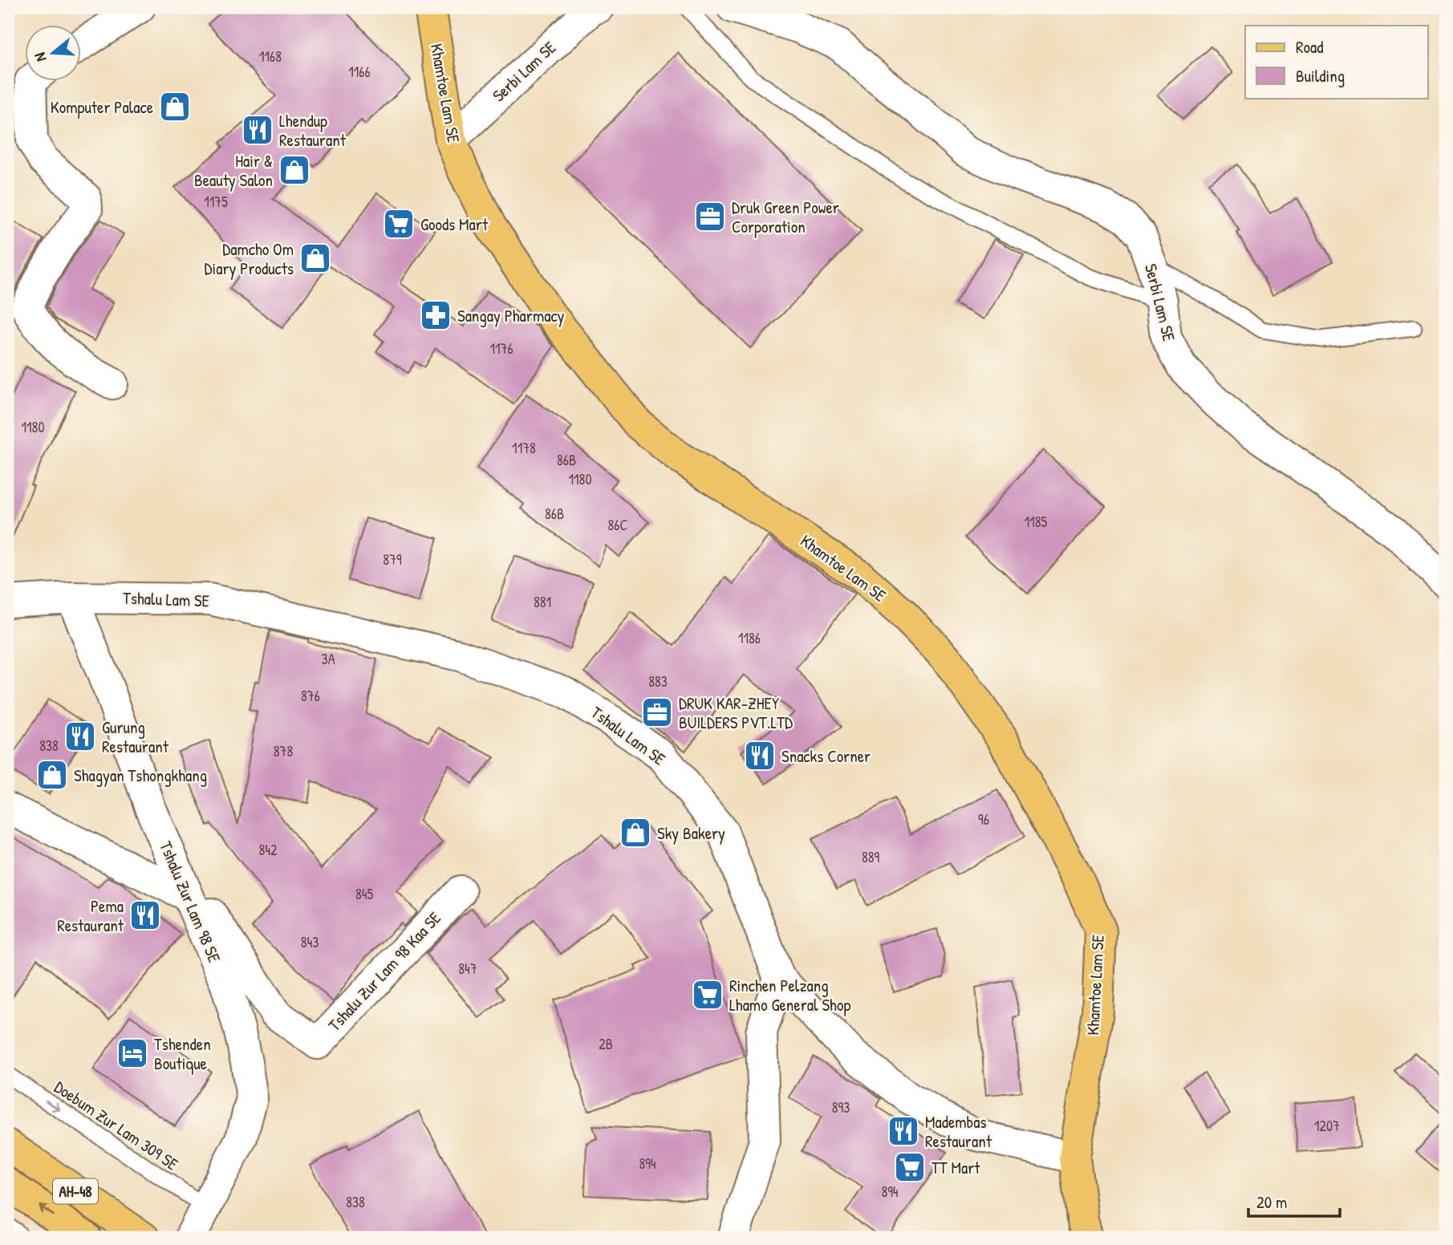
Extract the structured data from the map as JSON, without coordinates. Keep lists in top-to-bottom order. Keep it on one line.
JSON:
{"streets":{"main road":["Khamtoe Lam SE","AH-48"],"street":["Serbi Lam SE","Tshalu Lam SE","Tshalu Zur Lam 98 SE","Tshalu Zur Lam 98 Kaa SE"],"lane":["Doebum Zur Lam 309 SE"]},"crossings":[["Serbi Lam SE","Khamtoe Lam SE"],["Khamtoe Lam SE","Tshalu Lam SE"],["Tshalu Lam SE","Tshalu Zur Lam 98 SE"],["Tshalu Zur Lam 98 SE","Tshalu Zur Lam 98 Kaa SE"],["Tshalu Zur Lam 98 SE","Doebum Zur Lam 309 SE"]],"one_way":["Doebum Zur Lam 309 SE"],"places":{"shop":["Komputer Palace","Hair & Beauty Salon","Damcho Om Diary Products","Shagyan Tshongkhang","Sky Bakery"],"restaurant":["Lhendup Restaurant","Gurung Restaurant","Snacks Corner","Pema Restaurant","Madembas Restaurant"],"office":["Druk Green Power Corporation","DRUK KAR-ZHEY BUILDERS PVT.LTD"],"supermarket":["Goods Mart","Rinchen Pelzang Lhamo General Shop","TT Mart"],"pharmacy":["Sangay Pharmacy"],"hotel":["Tshenden Boutique"]},"house_numbers":["1168","1166","1175","1176","1180","1178","86B","1180","86B","1185","86C","879","881","1186","3A","883","876","838","878","96","842","889","845","843","847","2B","893","1207","894","894","838"],"legend":["Road","Building"],"scale_bar":"20 m","north":"left"}
